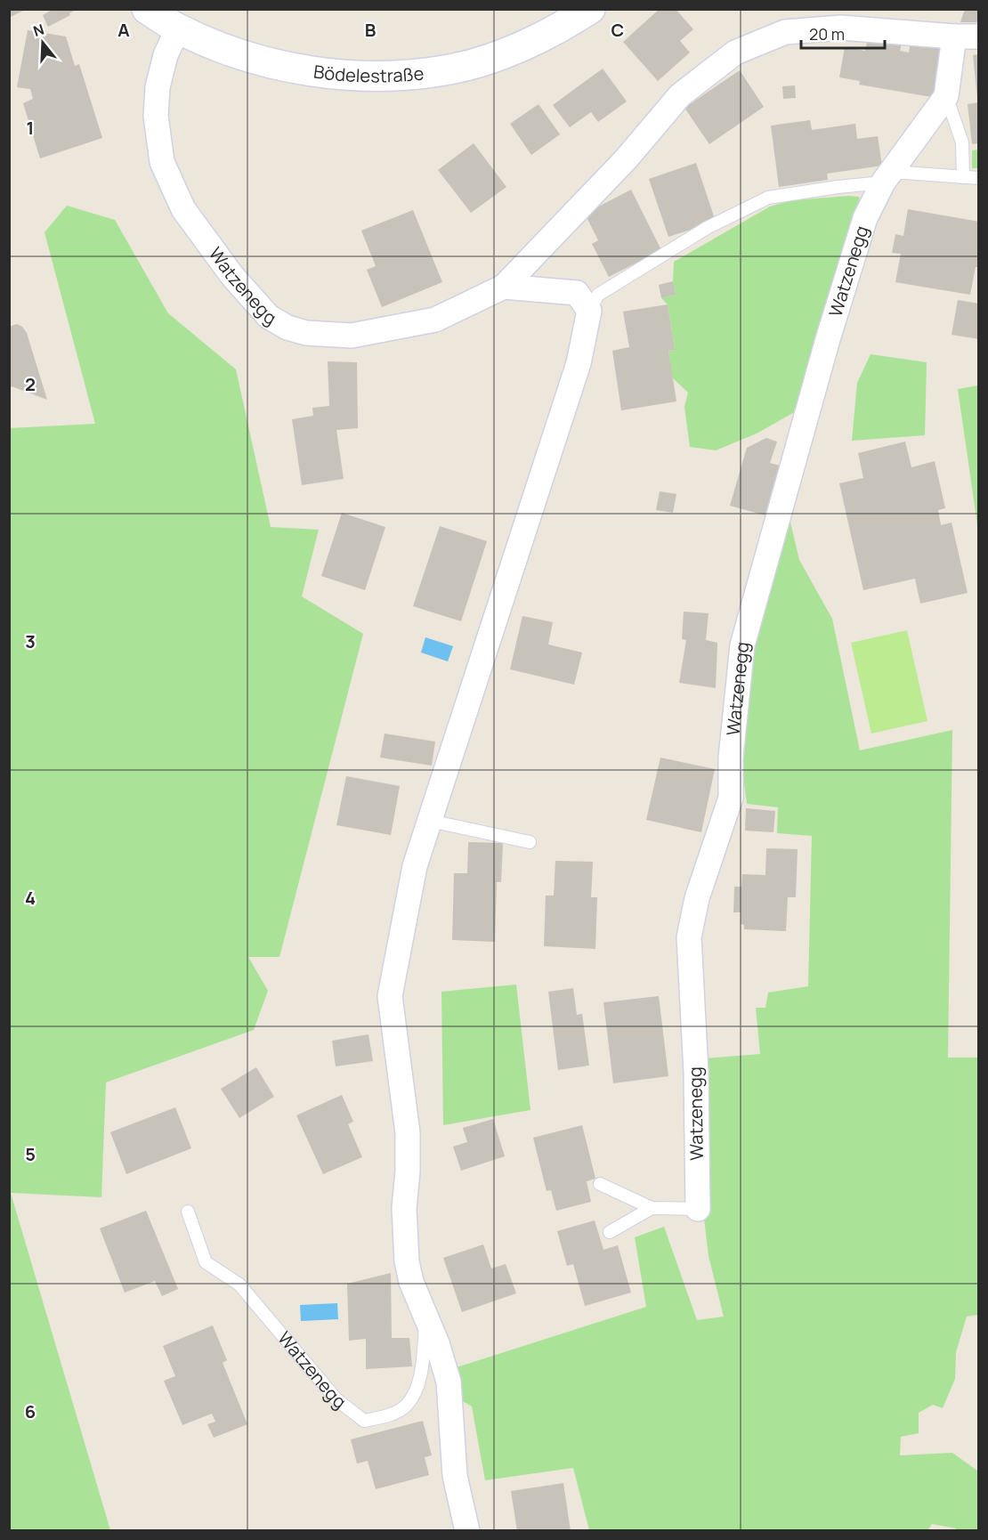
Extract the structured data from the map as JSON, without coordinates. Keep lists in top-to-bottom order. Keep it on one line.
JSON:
{"streets":{"main road":["Bödelestraße"],"street":["Watzenegg"]},"crossings":[["Bödelestraße","Watzenegg"]],"scale_bar":"20 m","north":"top","grid":{"columns":["A","B","C"],"rows":["1","2","3","4","5","6"]}}
